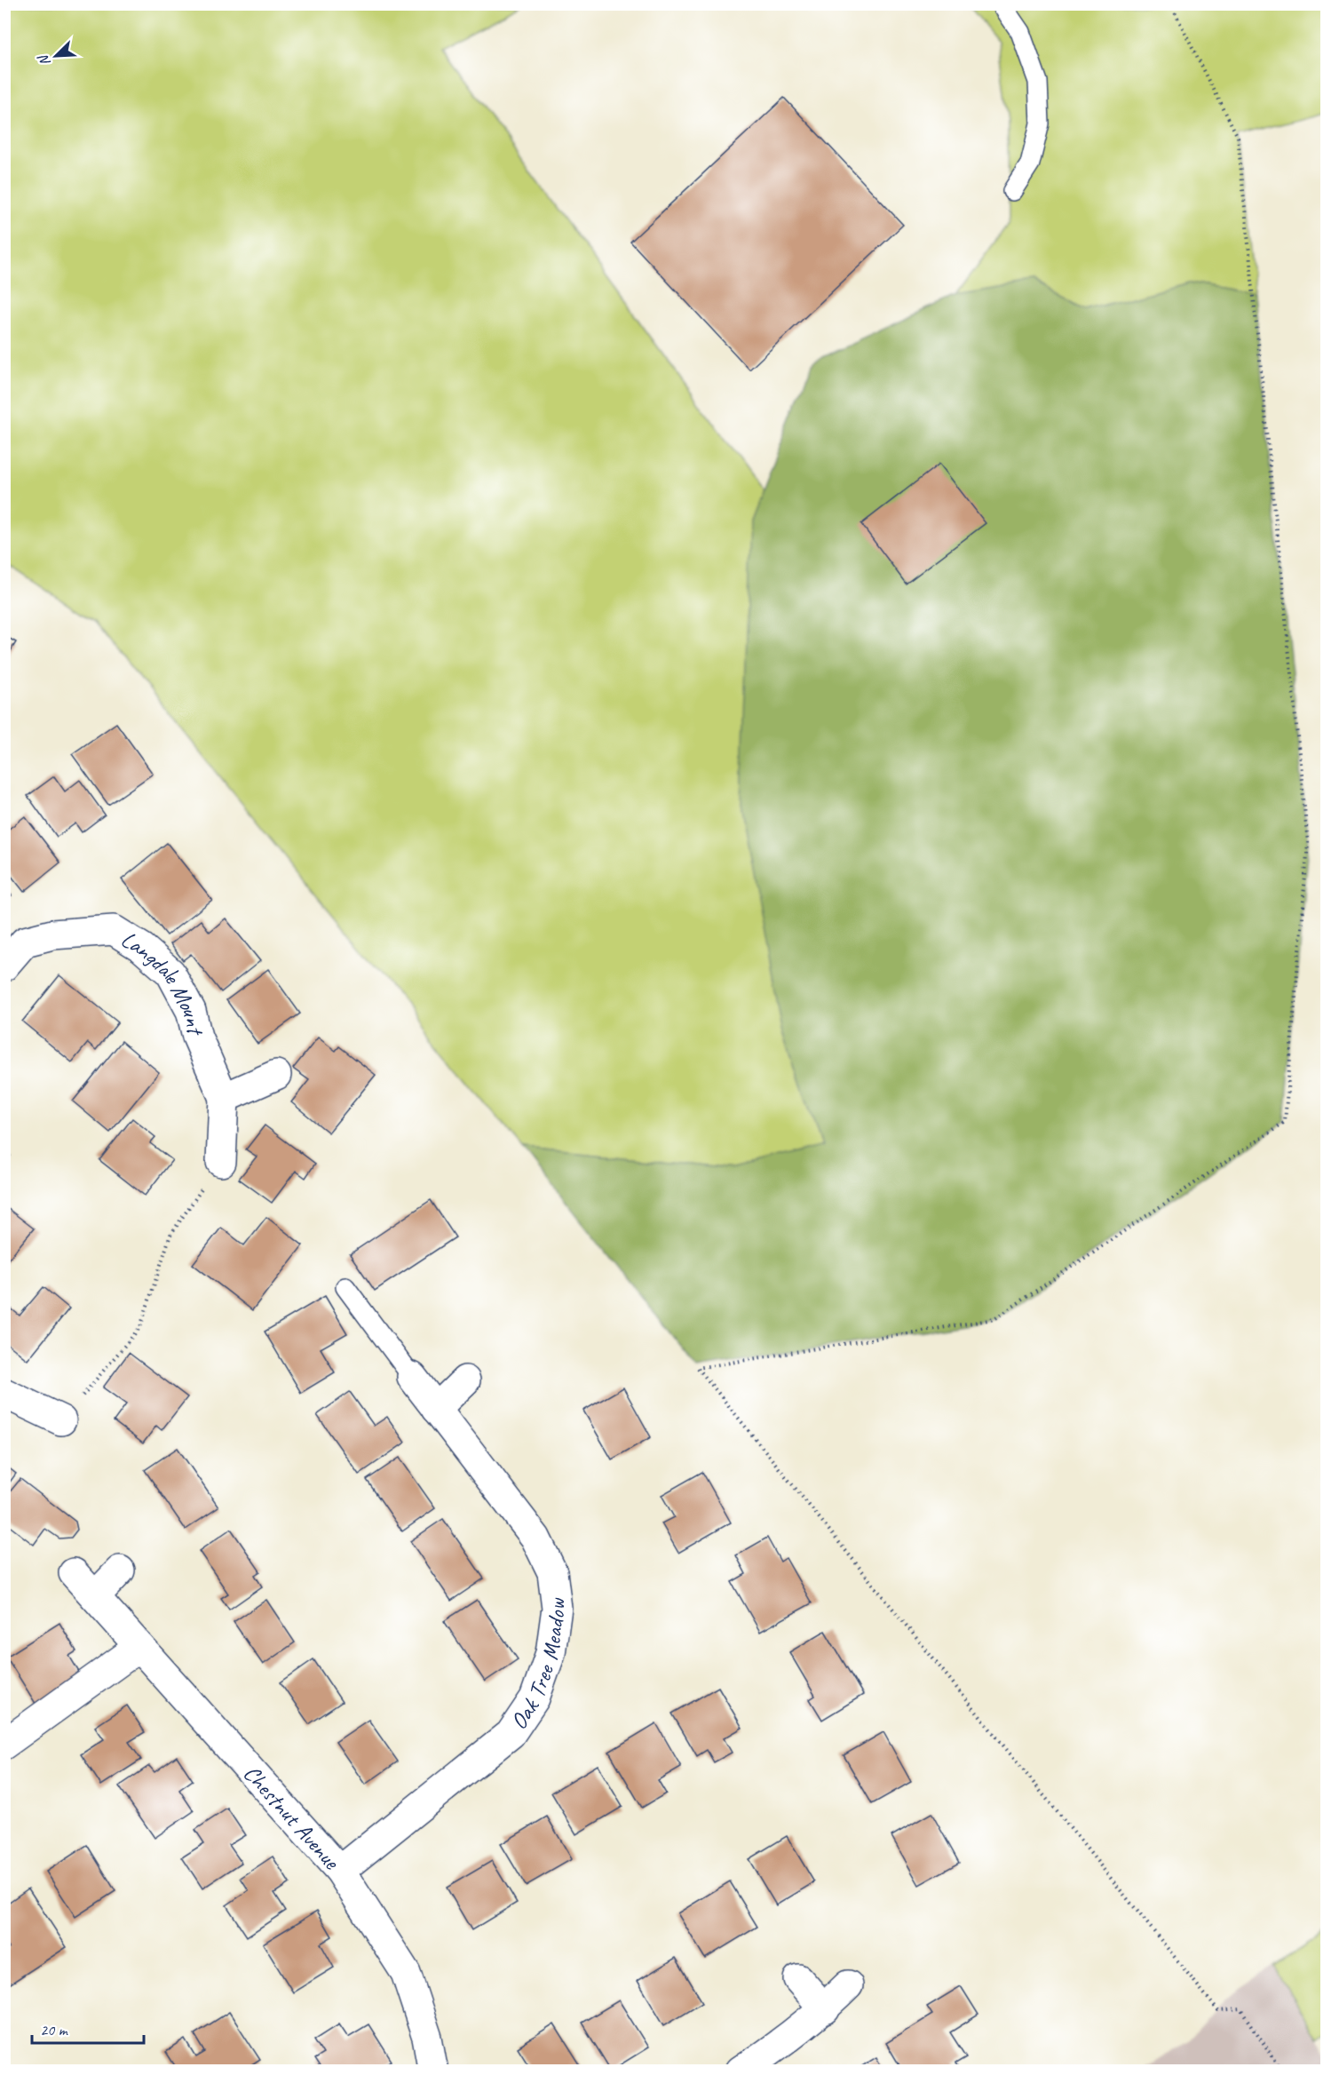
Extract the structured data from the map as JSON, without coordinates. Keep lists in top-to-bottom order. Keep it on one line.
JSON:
{"streets":{"street":["Langdale Mount","Oak Tree Meadow","Chestnut Avenue"]},"crossings":[["Oak Tree Meadow","Chestnut Avenue"]],"scale_bar":"20 m","north":"bottom left"}
